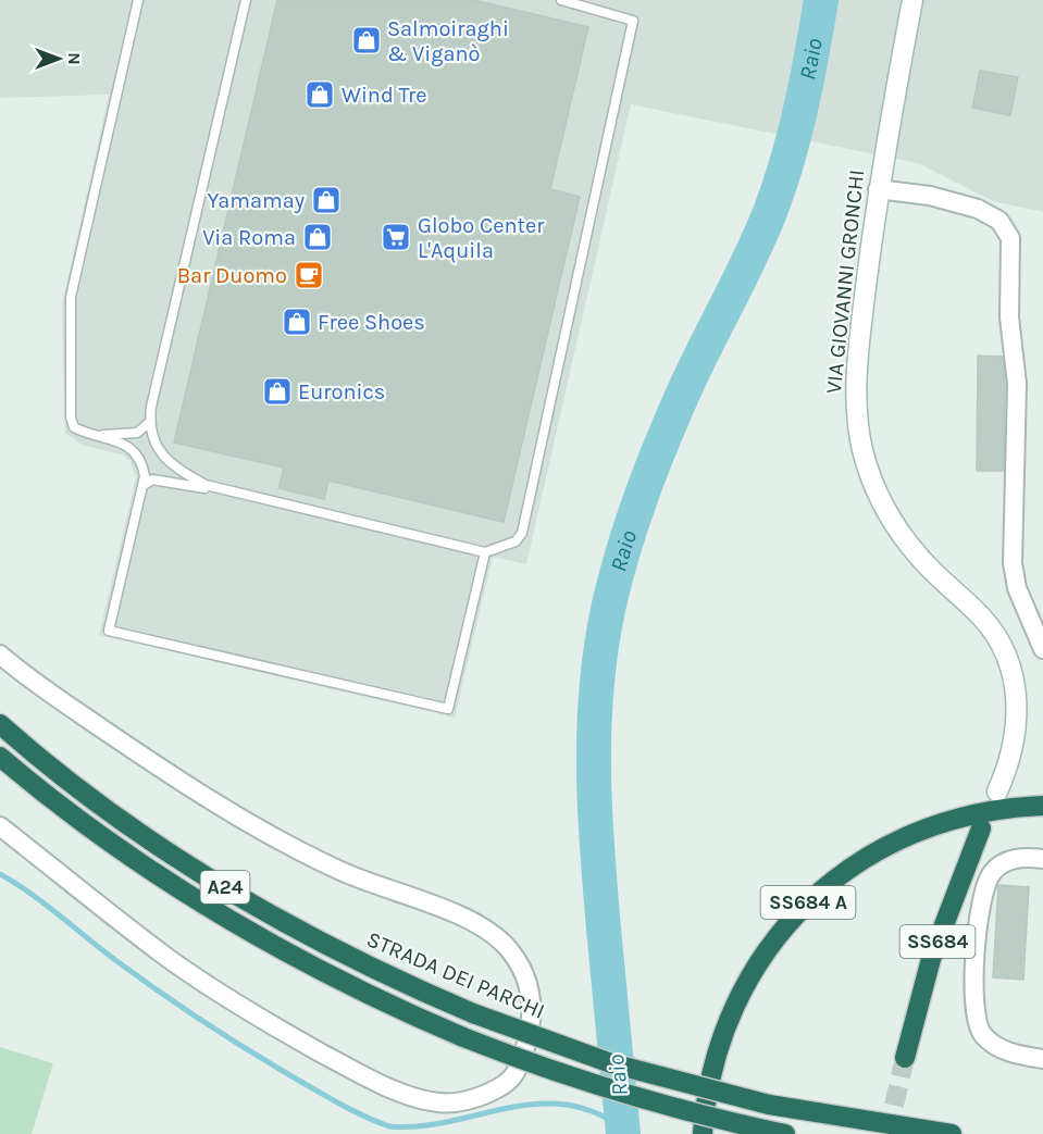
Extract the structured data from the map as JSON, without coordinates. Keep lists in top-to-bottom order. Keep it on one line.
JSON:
{"streets":{"highway":["A24","SS684 A","SS684","STRADA DEI PARCHI"],"main road":["VIA GIOVANNI GRONCHI"]},"water":["Raio"],"places":{"shop":["Salmoiraghi & Viganò","Wind Tre","Yamamay","Via Roma","Free Shoes","Euronics"],"supermarket":["Globo Center L'Aquila"],"cafe":["Bar Duomo"]},"north":"right"}
